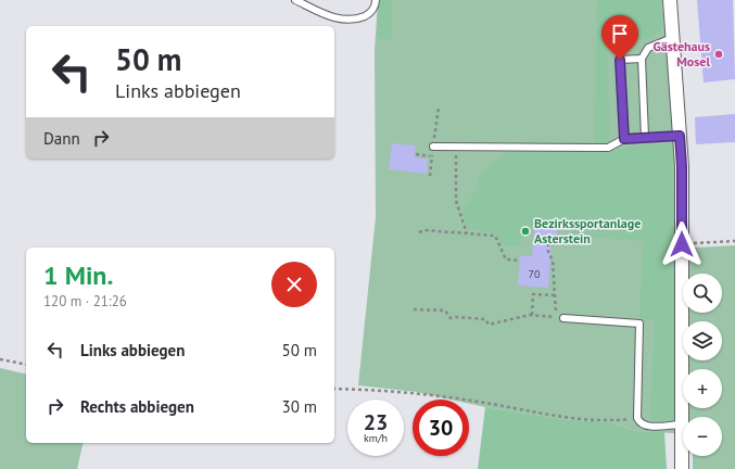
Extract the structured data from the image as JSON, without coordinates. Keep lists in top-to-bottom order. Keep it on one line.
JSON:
{"places":["Gästehaus Mosel","Bezirkssportanlage Asterstein"],"house_numbers":["70"],"page":{"turn":["50 m","Links abbiegen"],"then":"Dann","heading":["1 Min.","120 m · 21:26"],"map_buttons":["+","−"],"list":[{"name":"Links abbiegen","value":"50 m"},{"name":"Rechts abbiegen","value":"30 m"}],"speed":"23 km/h","limit":"30"}}
